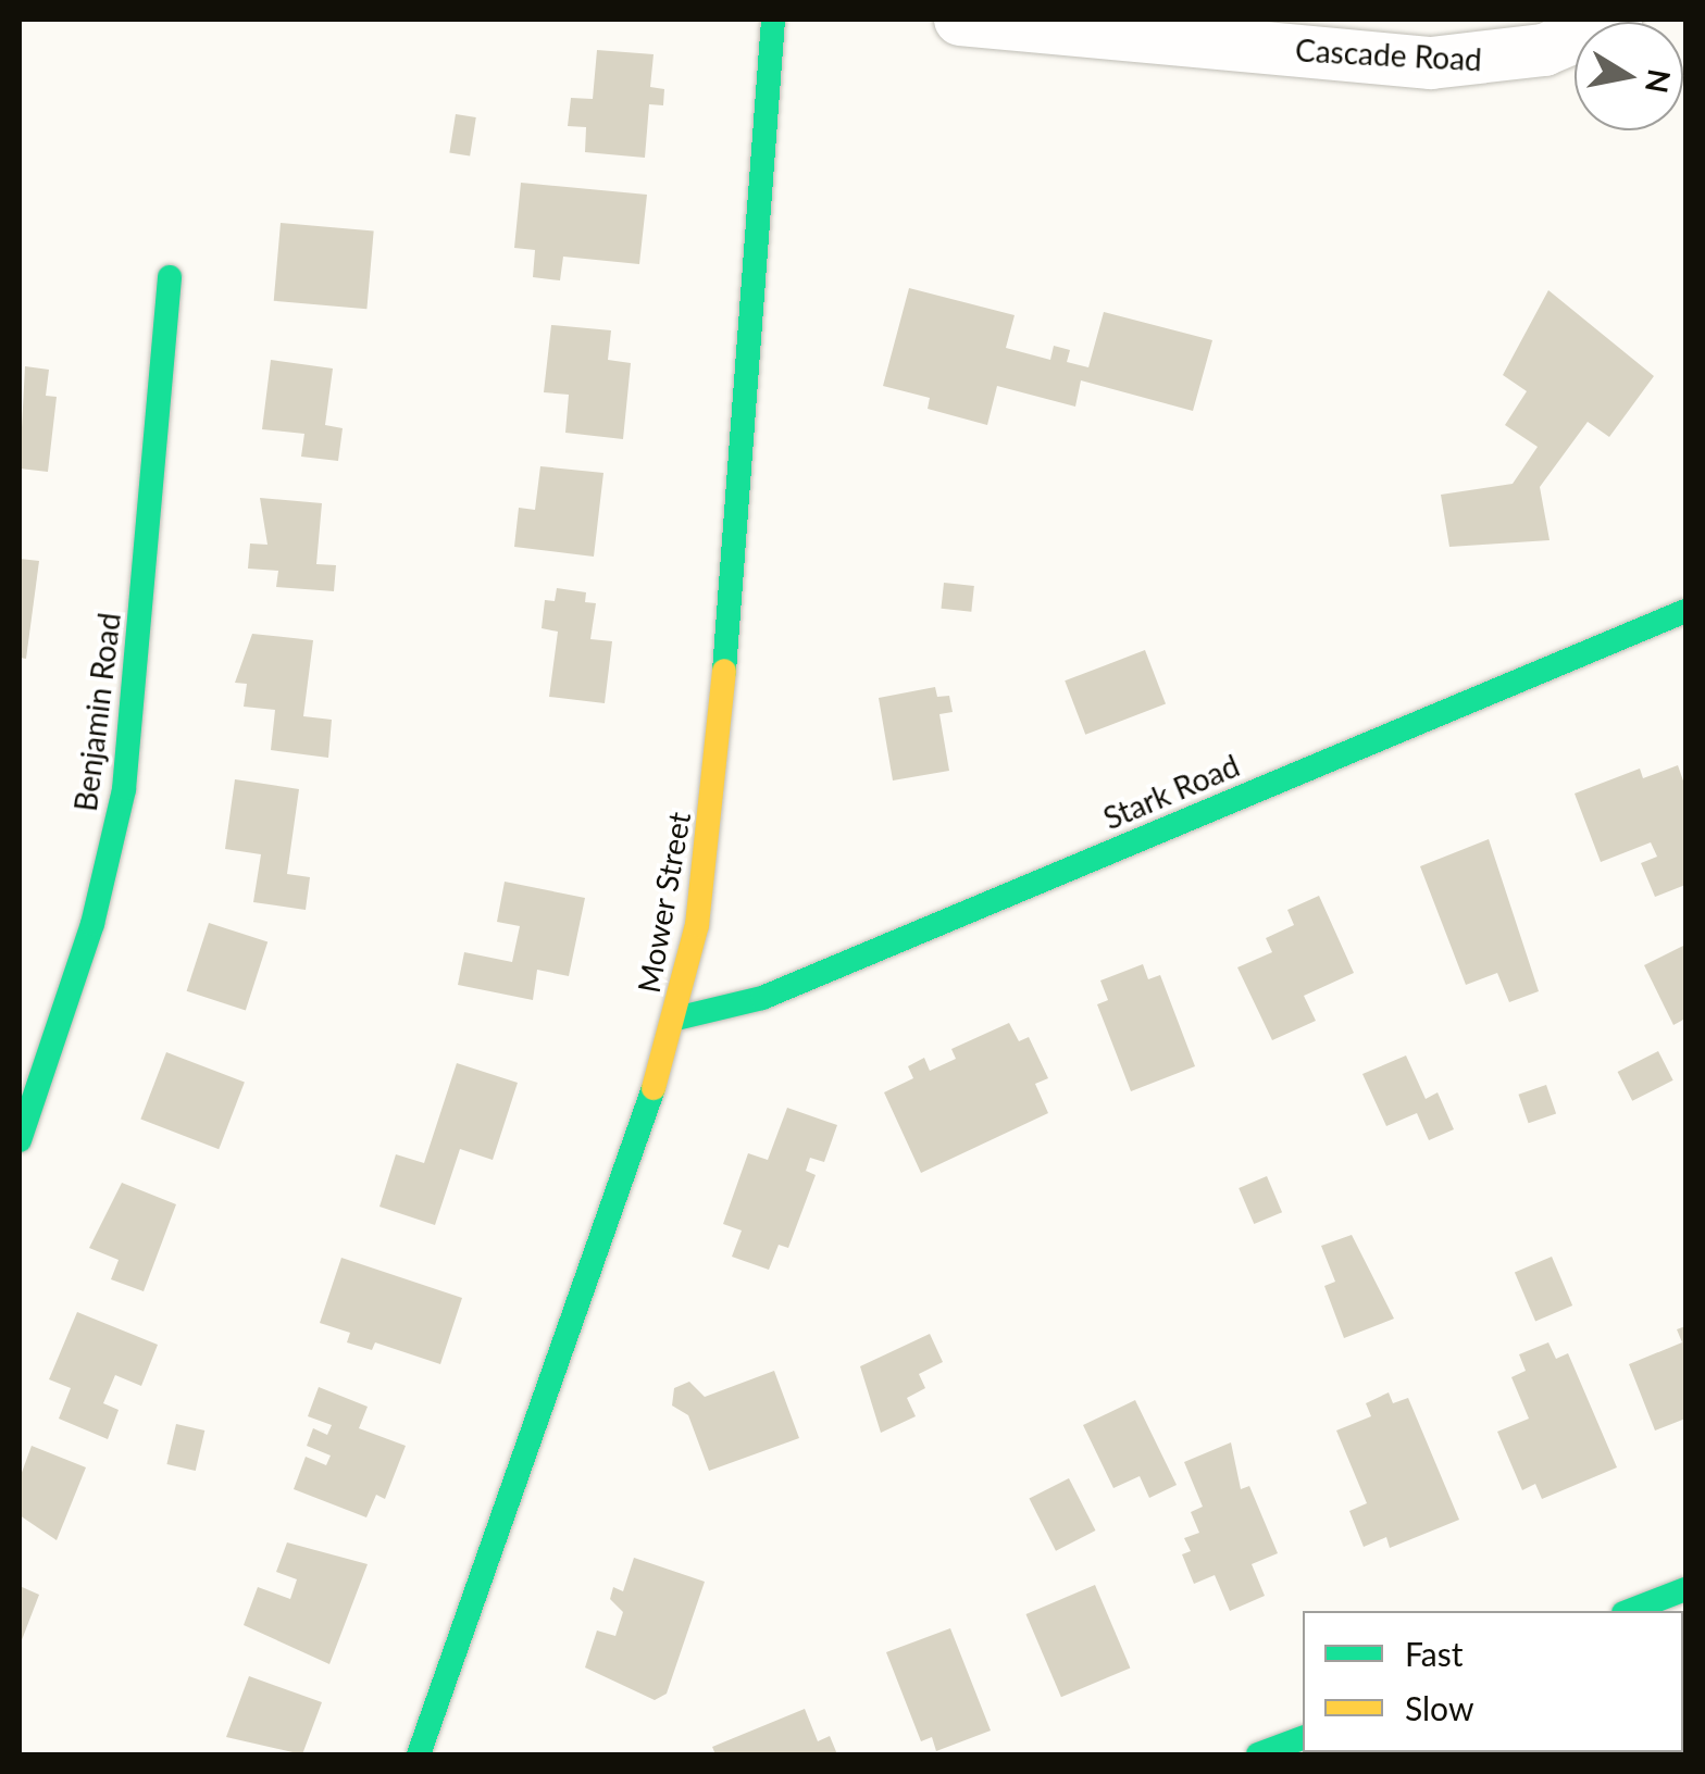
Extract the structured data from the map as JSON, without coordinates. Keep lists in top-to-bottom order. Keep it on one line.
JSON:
{"streets":{"street":["Cascade Road","Benjamin Road","Stark Road","Mower Street"]},"crossings":[["Stark Road","Mower Street"]],"legend":["Fast","Slow"],"north":"right"}
